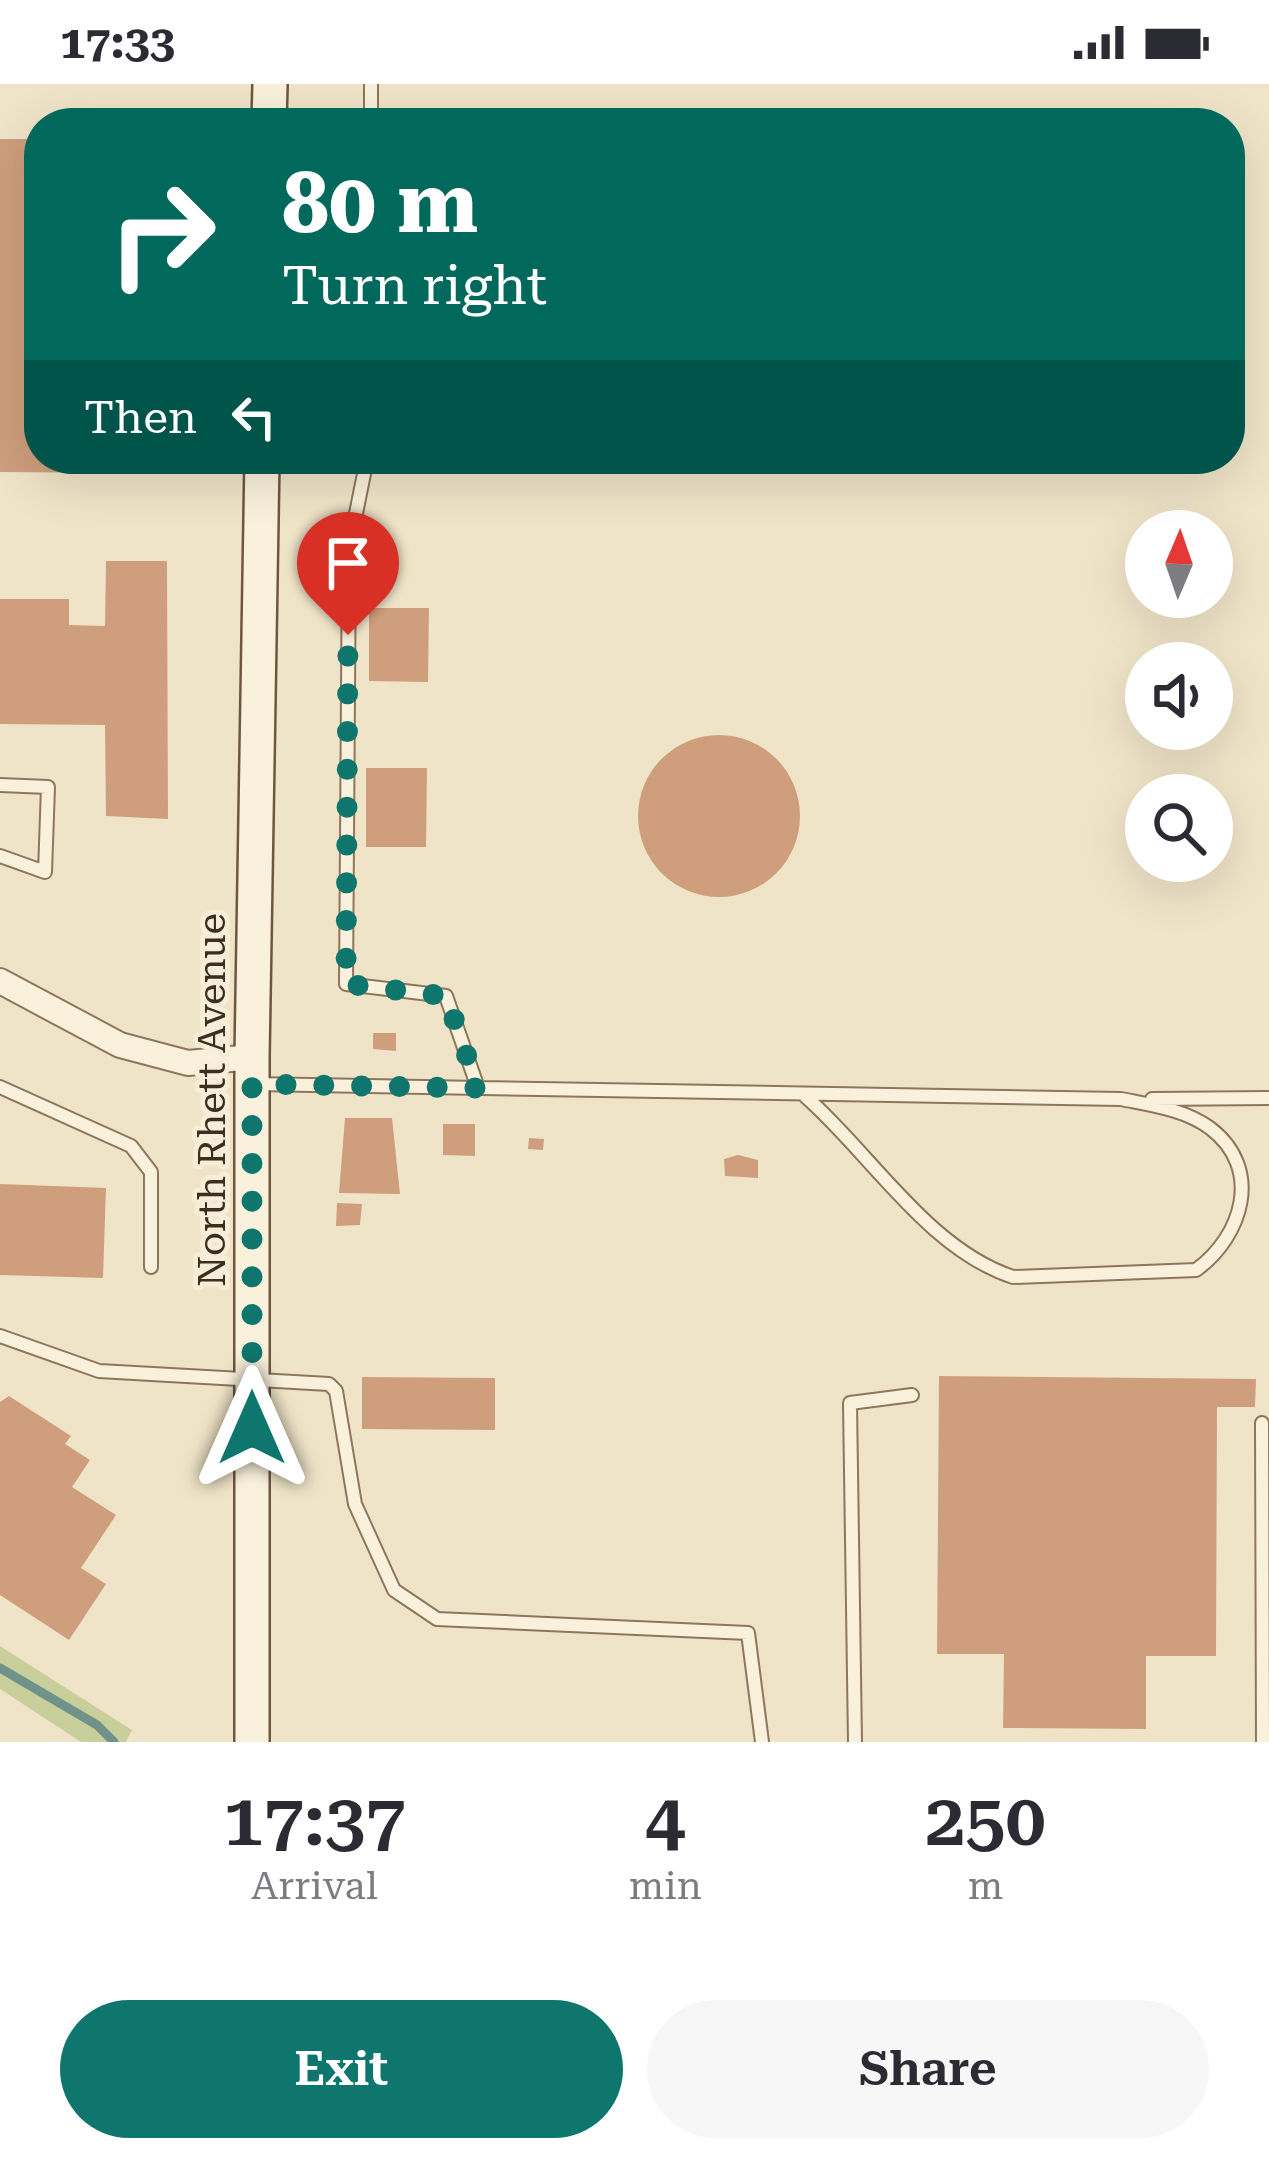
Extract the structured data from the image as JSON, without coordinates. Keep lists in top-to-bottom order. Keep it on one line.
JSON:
{"streets":{"main road":["North Rhett Avenue"]},"north":"top","page":{"status":"17:33","turn":["80 m","Turn right"],"then":"Then","eta":["17:37","Arrival","4","min","250","m"],"buttons":["Exit","Share"]}}
